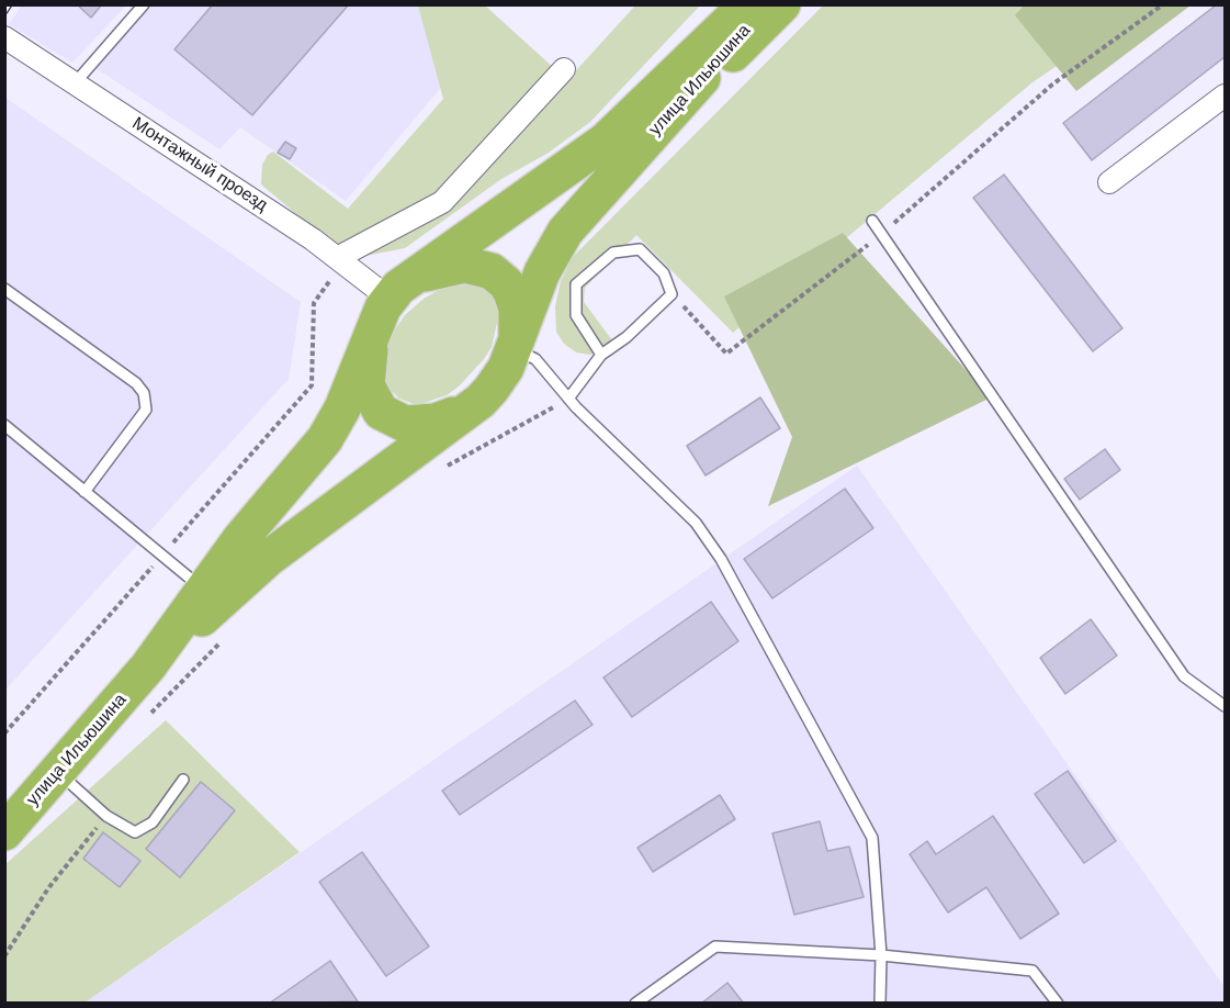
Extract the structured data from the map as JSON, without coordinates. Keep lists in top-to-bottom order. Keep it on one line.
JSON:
{"streets":{"highway":["улица Ильюшина"],"street":["Монтажный проезд"]}}
